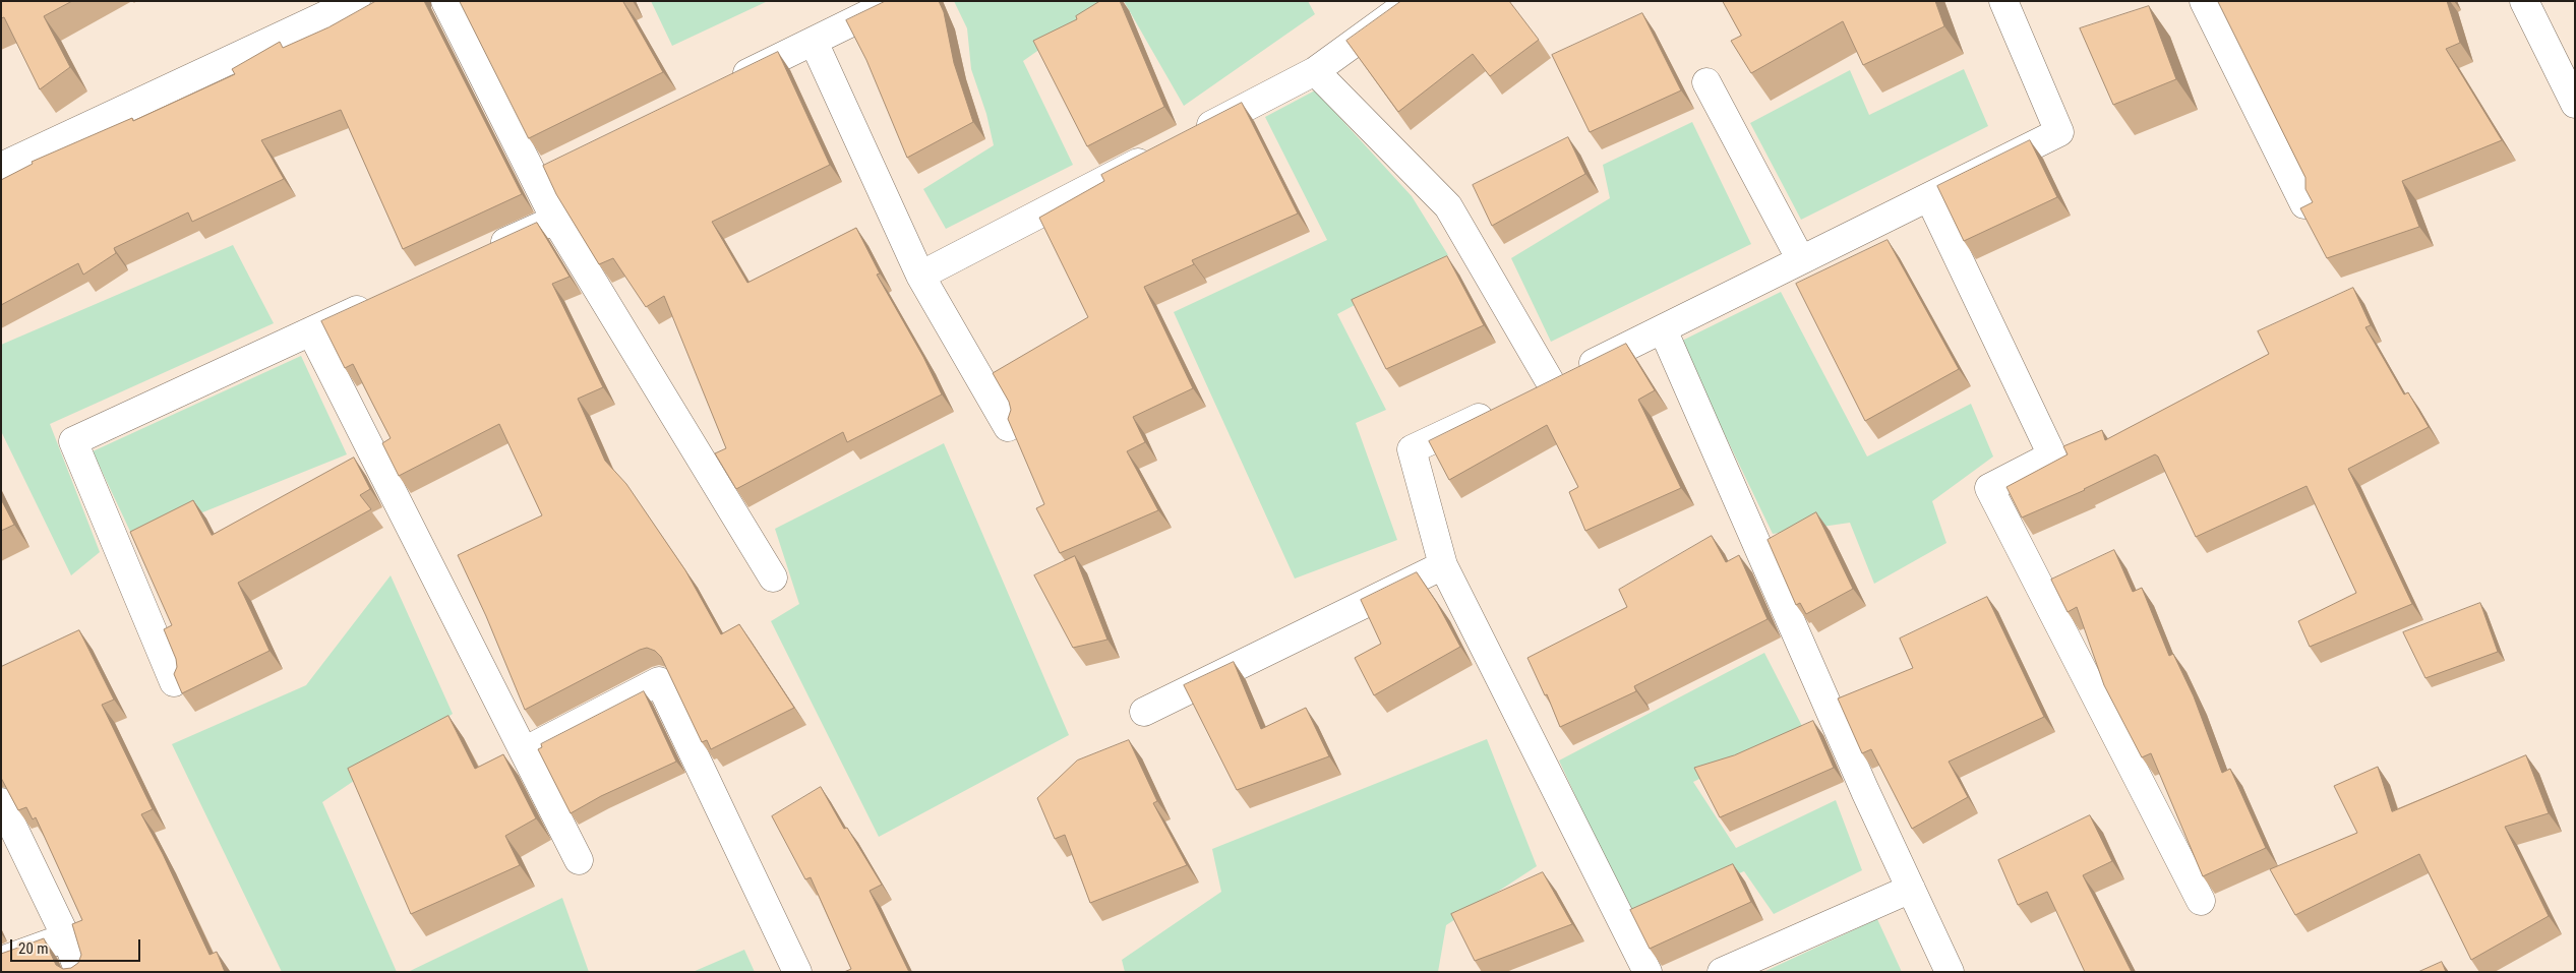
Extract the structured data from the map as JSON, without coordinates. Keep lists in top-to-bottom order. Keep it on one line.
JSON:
{"scale_bar":"20 m"}
